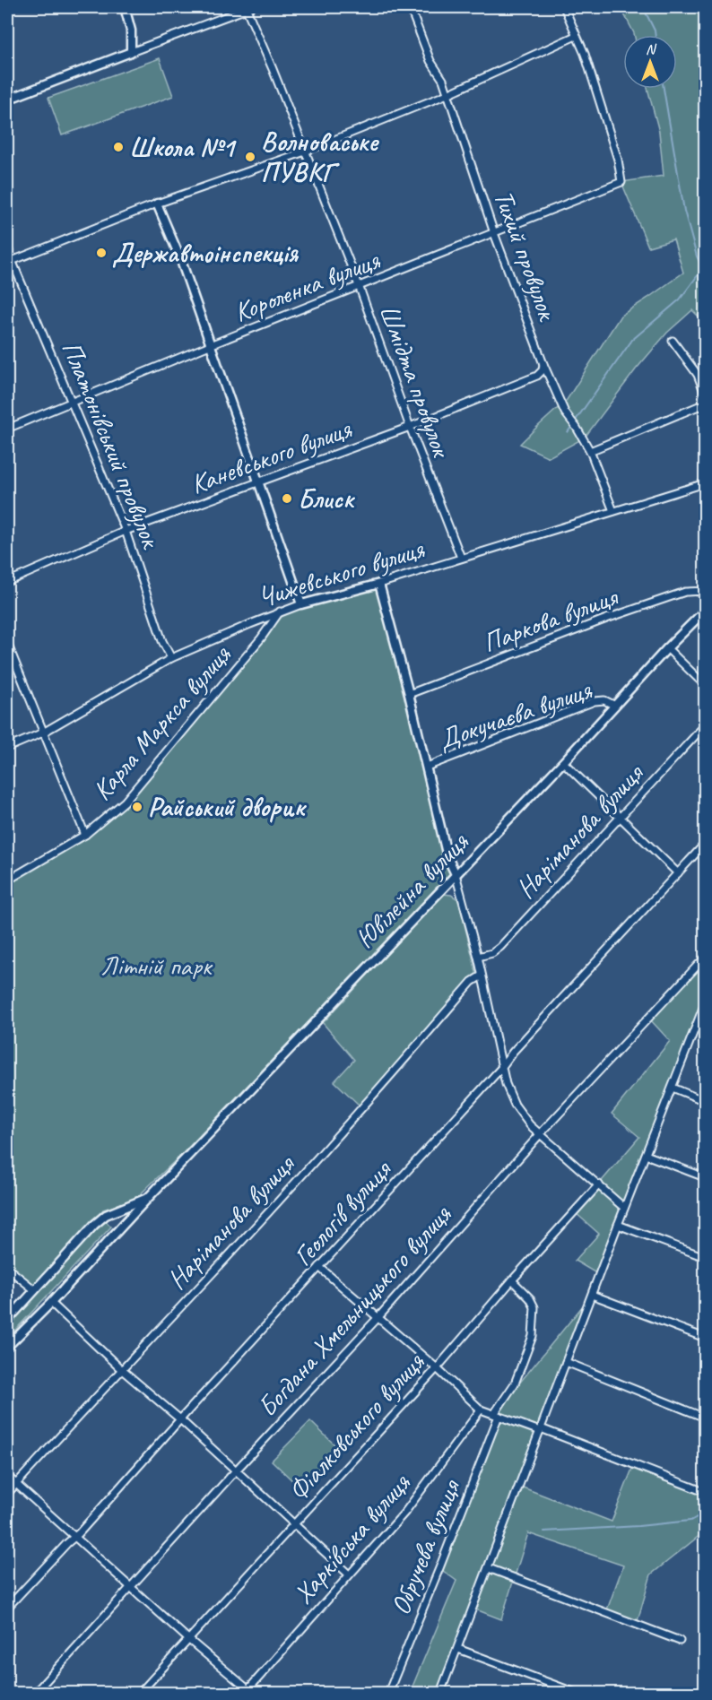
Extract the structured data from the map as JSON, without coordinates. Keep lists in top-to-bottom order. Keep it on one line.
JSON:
{"streets":{"street":["Тихий провулок","Короленка вулиця","Шмідта провулок","Платонівський провулок","Каневського вулиця","Чижевського вулиця","Паркова вулиця","Докучаєва вулиця","Карла Маркса вулиця","Наріманова вулиця","Ювілейна вулиця","Геологів вулиця","Богдана Хмельницького вулиця","Фіалковського вулиця","Харківська вулиця","Обручева вулиця"]},"crossings":[["Тихий провулок","Короленка вулиця"],["Тихий провулок","Каневського вулиця"],["Тихий провулок","Чижевського вулиця"],["Короленка вулиця","Шмідта провулок"],["Короленка вулиця","Платонівський провулок"],["Шмідта провулок","Каневського вулиця"],["Шмідта провулок","Чижевського вулиця"],["Платонівський провулок","Каневського вулиця"],["Платонівський провулок","Чижевського вулиця"],["Чижевського вулиця","Карла Маркса вулиця"],["Докучаєва вулиця","Ювілейна вулиця"]],"parks":["Літній парк"],"places":["Школа №1","Волноваське ПУВКГ","Державтоінспекція","Блиск","Райський дворик"],"north":"top"}
